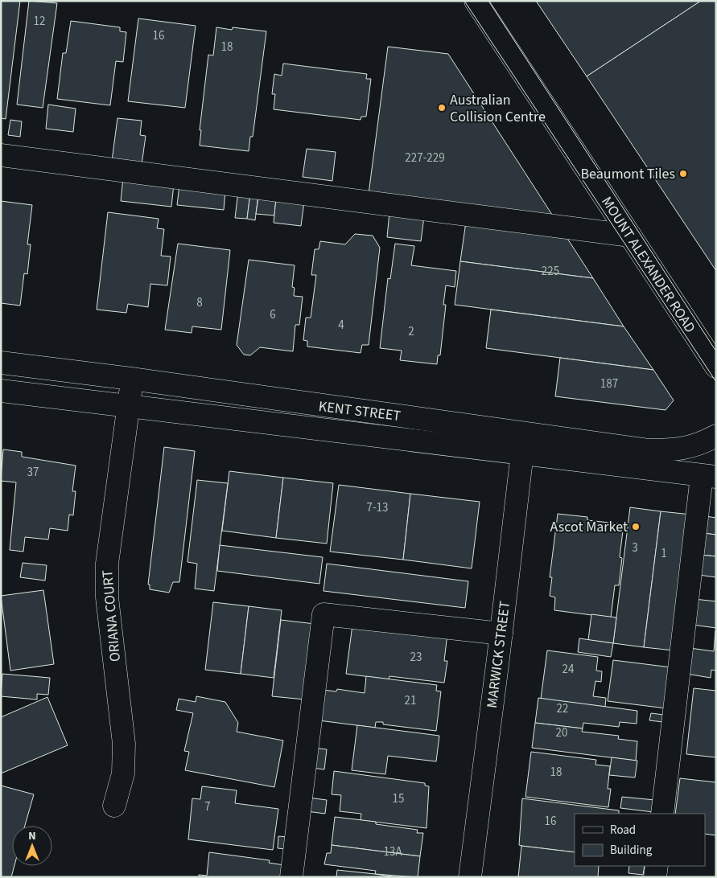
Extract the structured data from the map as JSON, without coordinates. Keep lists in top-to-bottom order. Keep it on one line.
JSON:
{"streets":{"street":["MOUNT ALEXANDER ROAD","KENT STREET","ORIANA COURT","MARWICK STREET"]},"crossings":[["KENT STREET","ORIANA COURT"],["KENT STREET","MARWICK STREET"]],"places":["Australian Collision Centre","Beaumont Tiles","Ascot Market"],"house_numbers":["12","16","18","227-229","225","8","6","4","2","187","37","7-13","3","1","23","24","21","22","20","18","15","7","16","13A"],"legend":["Road","Building"],"north":"top"}
